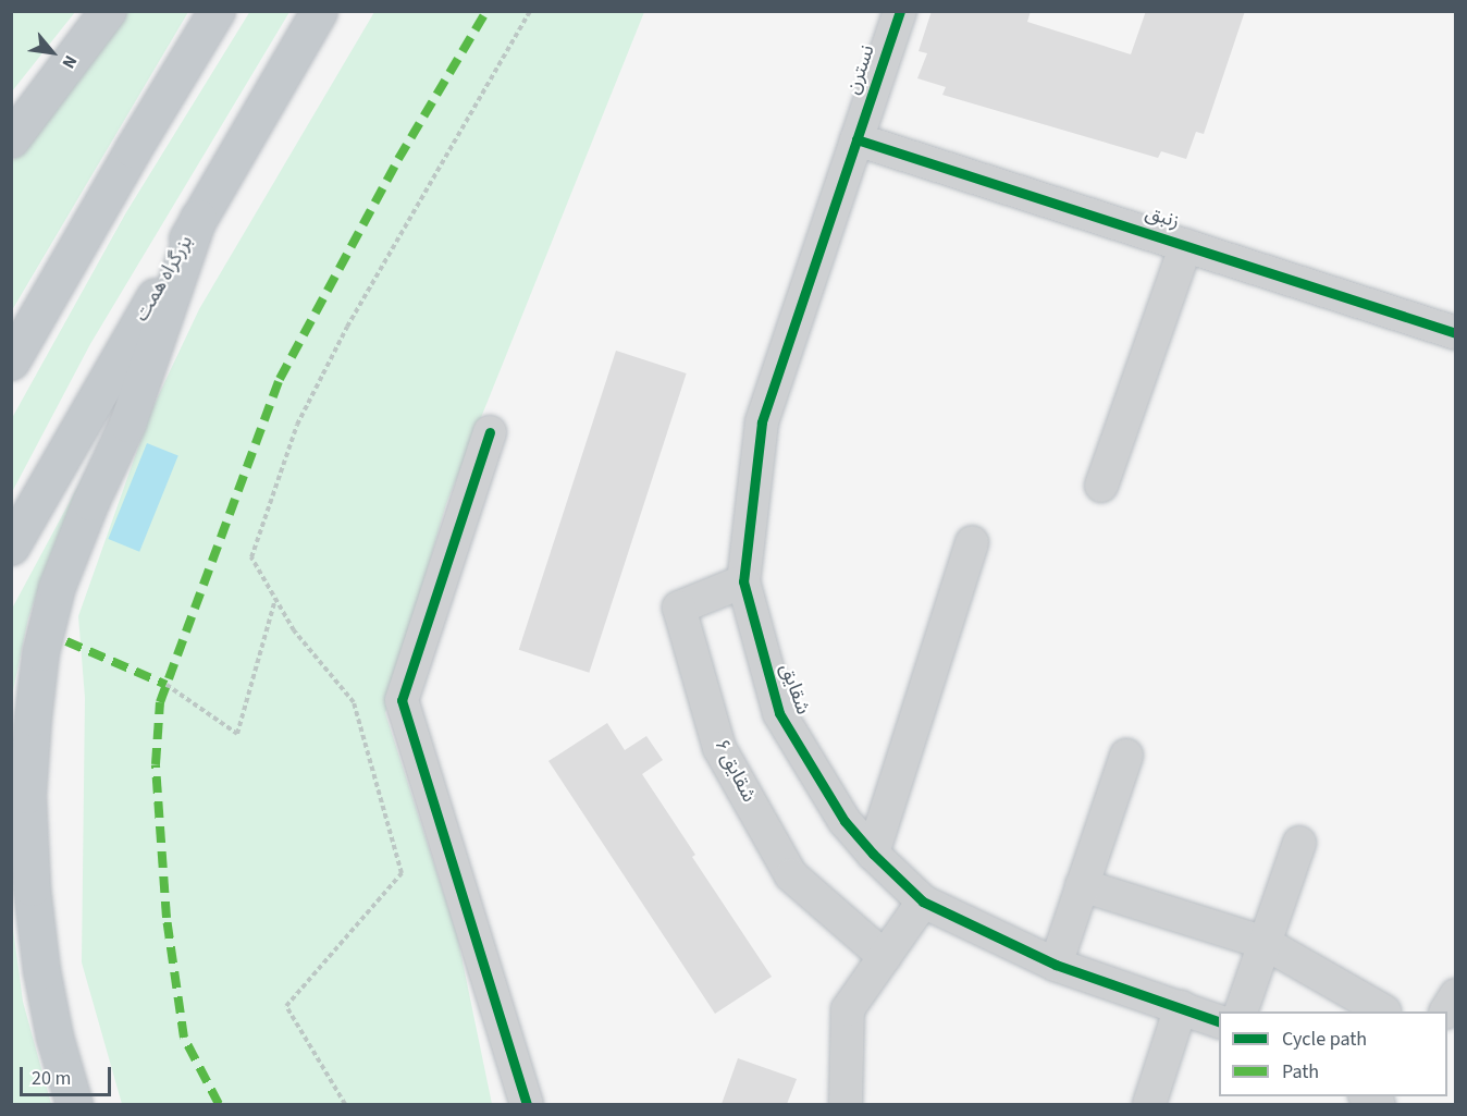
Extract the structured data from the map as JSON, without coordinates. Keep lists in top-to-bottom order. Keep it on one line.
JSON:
{"streets":{"highway":["بزرگراه همت"],"street":["نسترن","زنبق","شقایق","شقایق ۶"]},"crossings":[["نسترن","زنبق"],["نسترن","شقایق"],["زنبق","شقایق"],["شقایق","شقایق ۶"]],"legend":["Cycle path","Path"],"scale_bar":"20 m","north":"bottom right"}
